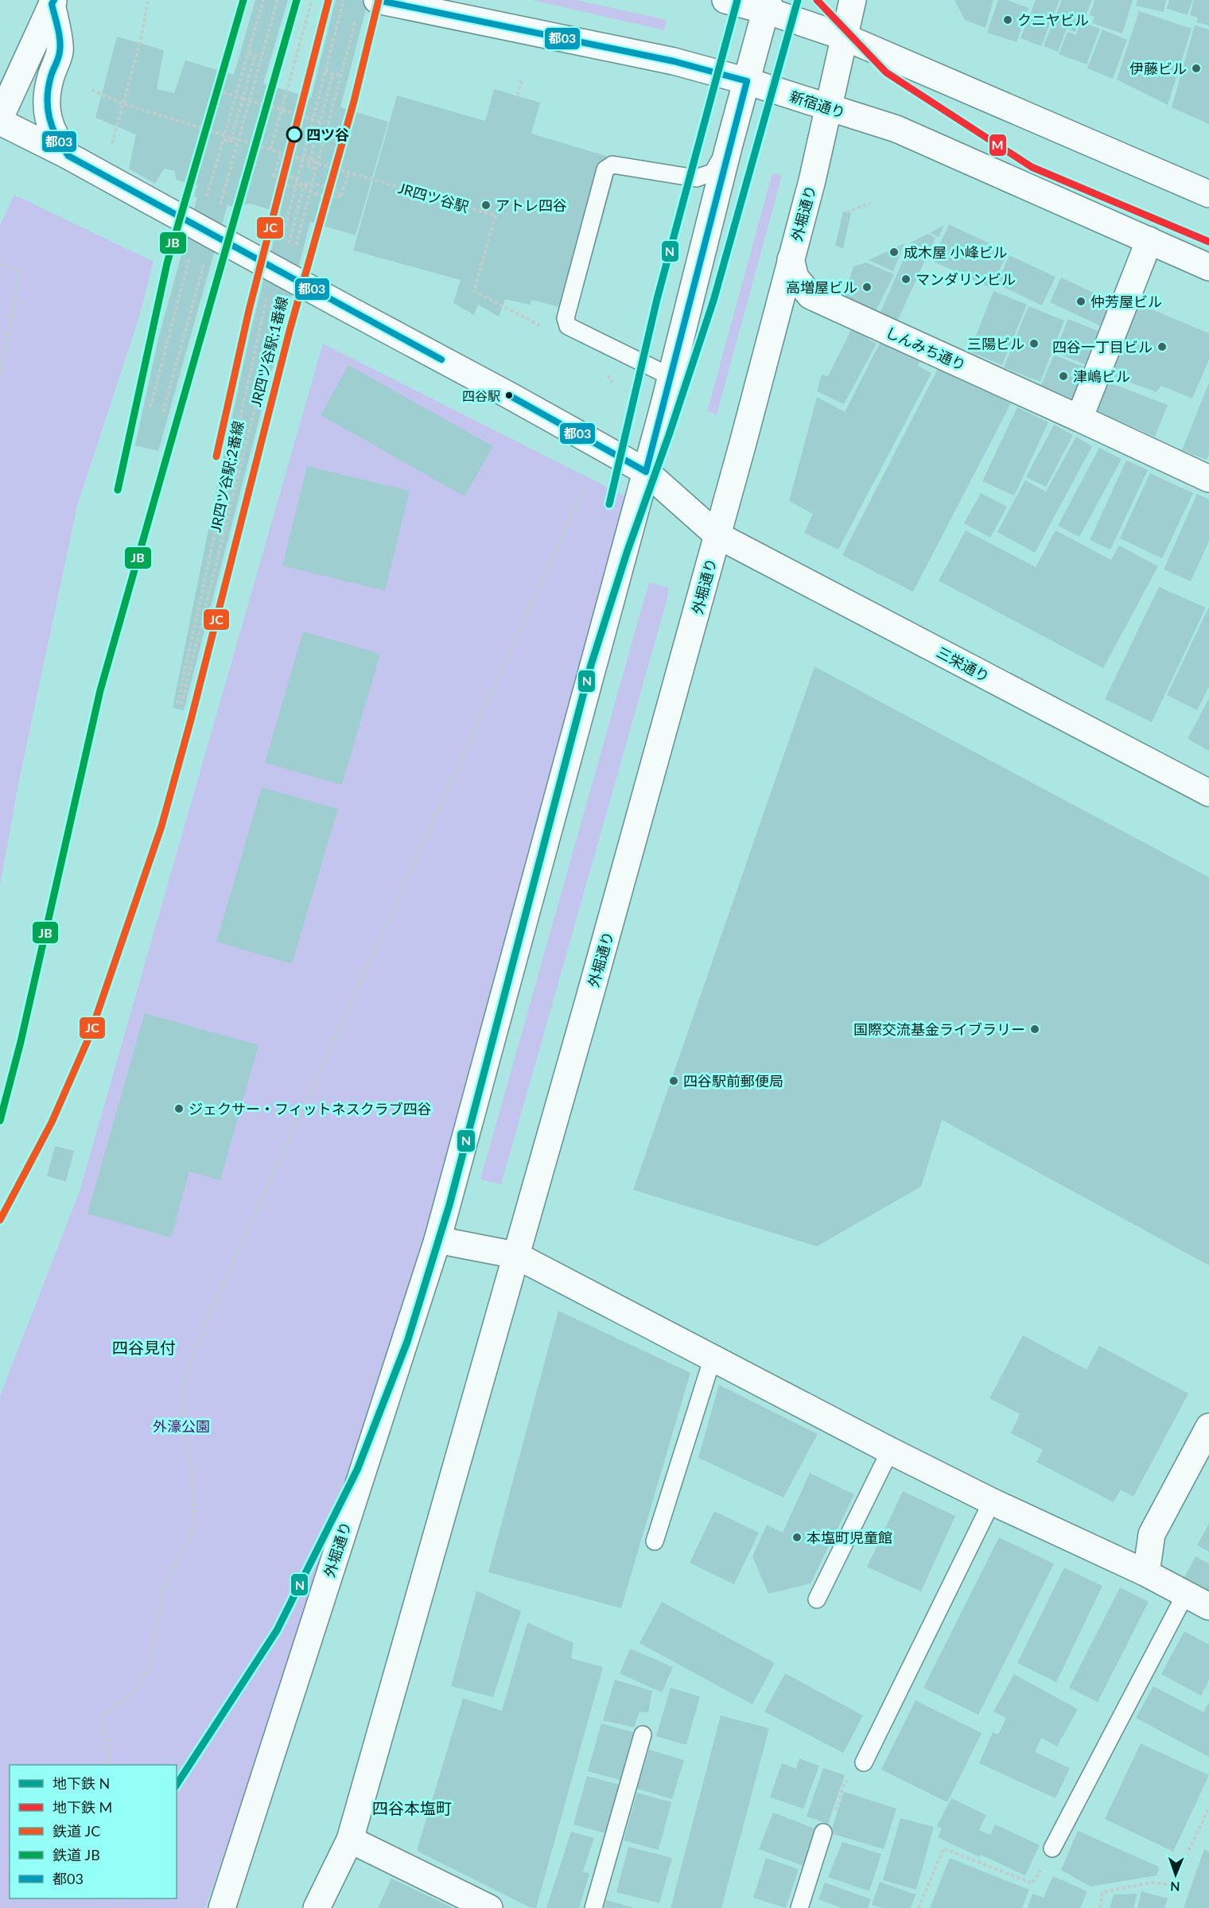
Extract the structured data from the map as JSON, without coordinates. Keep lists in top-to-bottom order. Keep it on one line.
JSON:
{"streets":{"main road":["新宿通り","外堀通り","しんみち通り","三栄通り"],"path":["JR四ツ谷駅","JR四ツ谷駅;1番線","JR四ツ谷駅;2番線"]},"crossings":[["新宿通り","外堀通り"],["外堀通り","しんみち通り"],["外堀通り","三栄通り"],["JR四ツ谷駅;1番線","JR四ツ谷駅;2番線"]],"districts":["四谷見付","四谷本塩町"],"parks":["外濠公園"],"places":["クニヤビル","伊藤ビル","四ツ谷","アトレ四谷","成木屋 小峰ビル","マンダリンビル","高増屋ビル","仲芳屋ビル","三陽ビル","四谷一丁目ビル","津嶋ビル","四谷駅","国際交流基金ライブラリー","四谷駅前郵便局","ジェクサー・フィットネスクラブ四谷","本塩町児童館"],"lines":["metro line N","metro line M","rail line JC","rail line JB","transit line 都03"],"legend":["地下鉄 N","地下鉄 M","鉄道 JC","鉄道 JB","都03"],"north":"bottom"}
